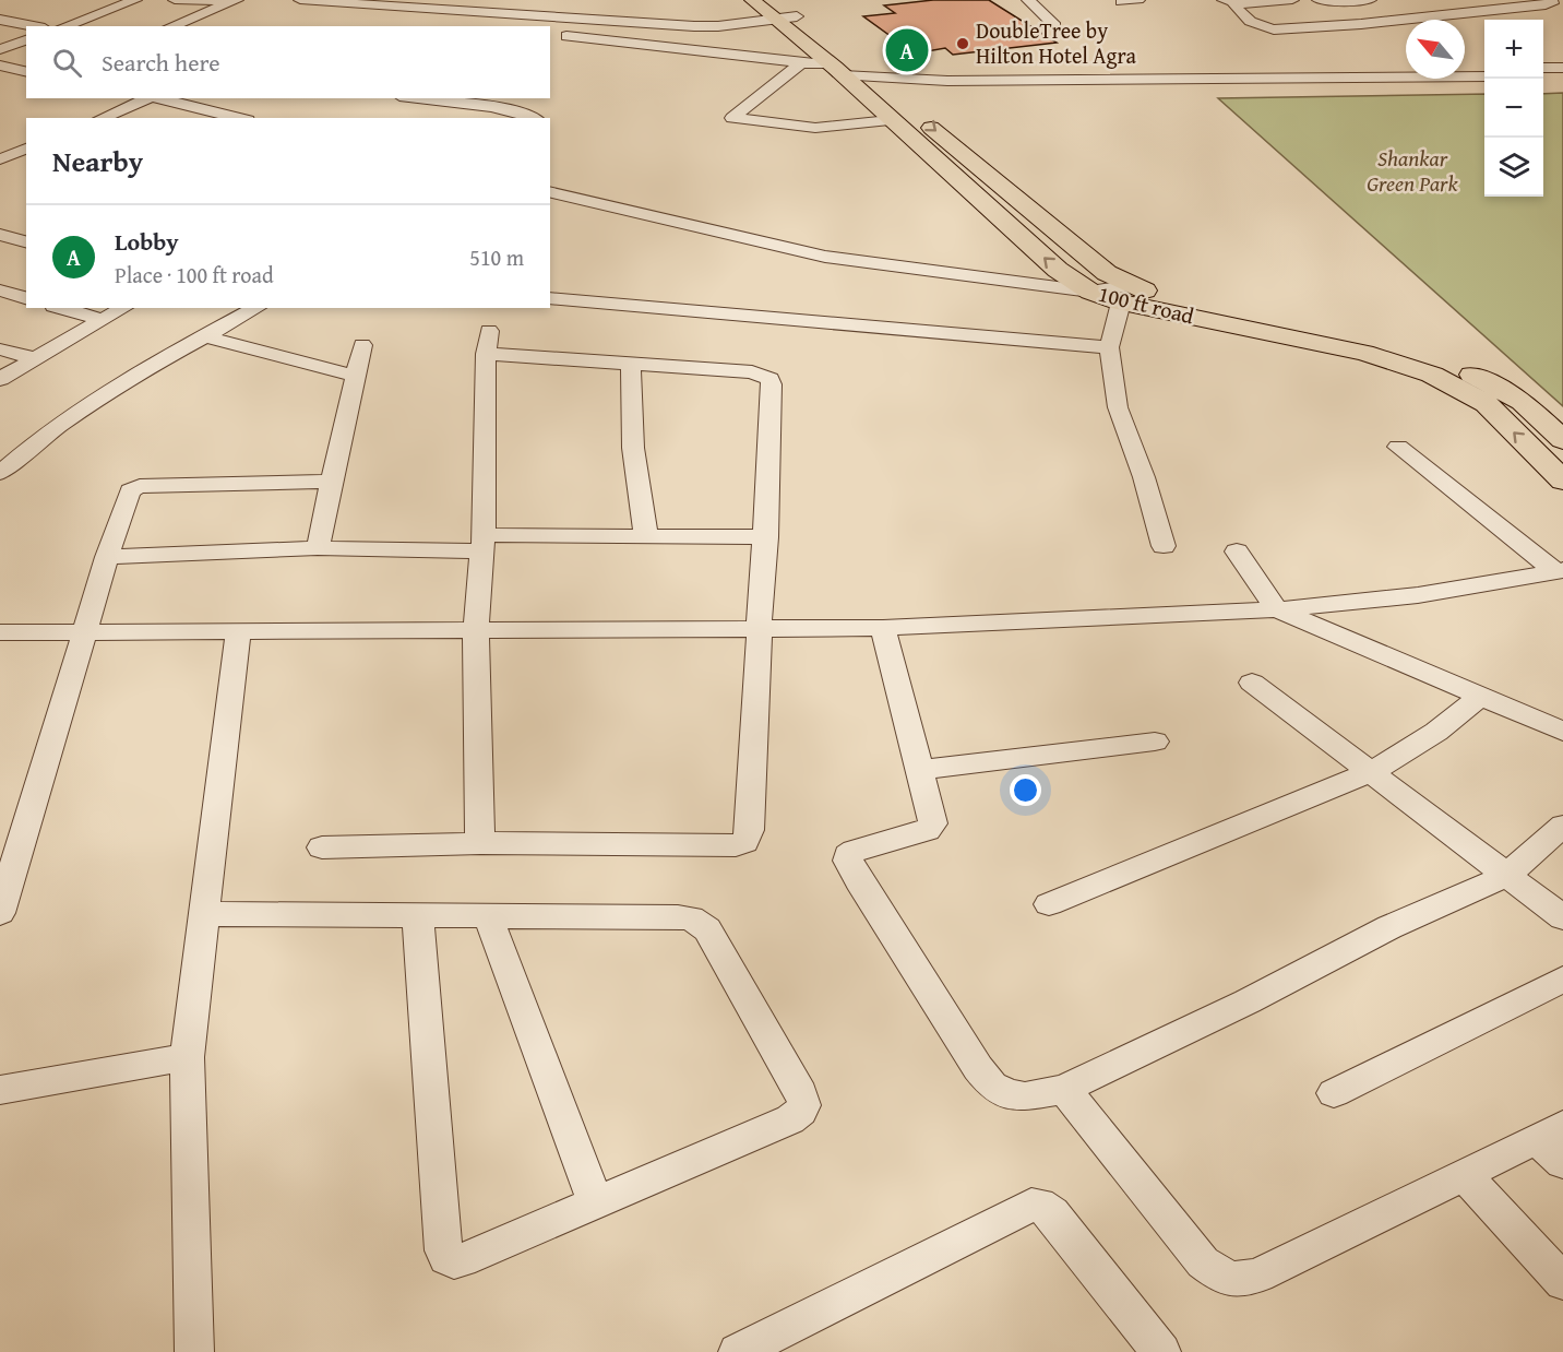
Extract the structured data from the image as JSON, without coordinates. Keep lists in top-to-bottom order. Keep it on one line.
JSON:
{"streets":{"main road":["100 ft road"]},"parks":["Shankar Green Park"],"places":["DoubleTree by Hilton Hotel Agra"],"north":"top left","page":{"map_buttons":["+","−"],"pins":"A","search":"Search here","heading":"Nearby","list":[{"mark":"A","name":"Lobby","note":"Place · 100 ft road","value":"510 m"}]}}
